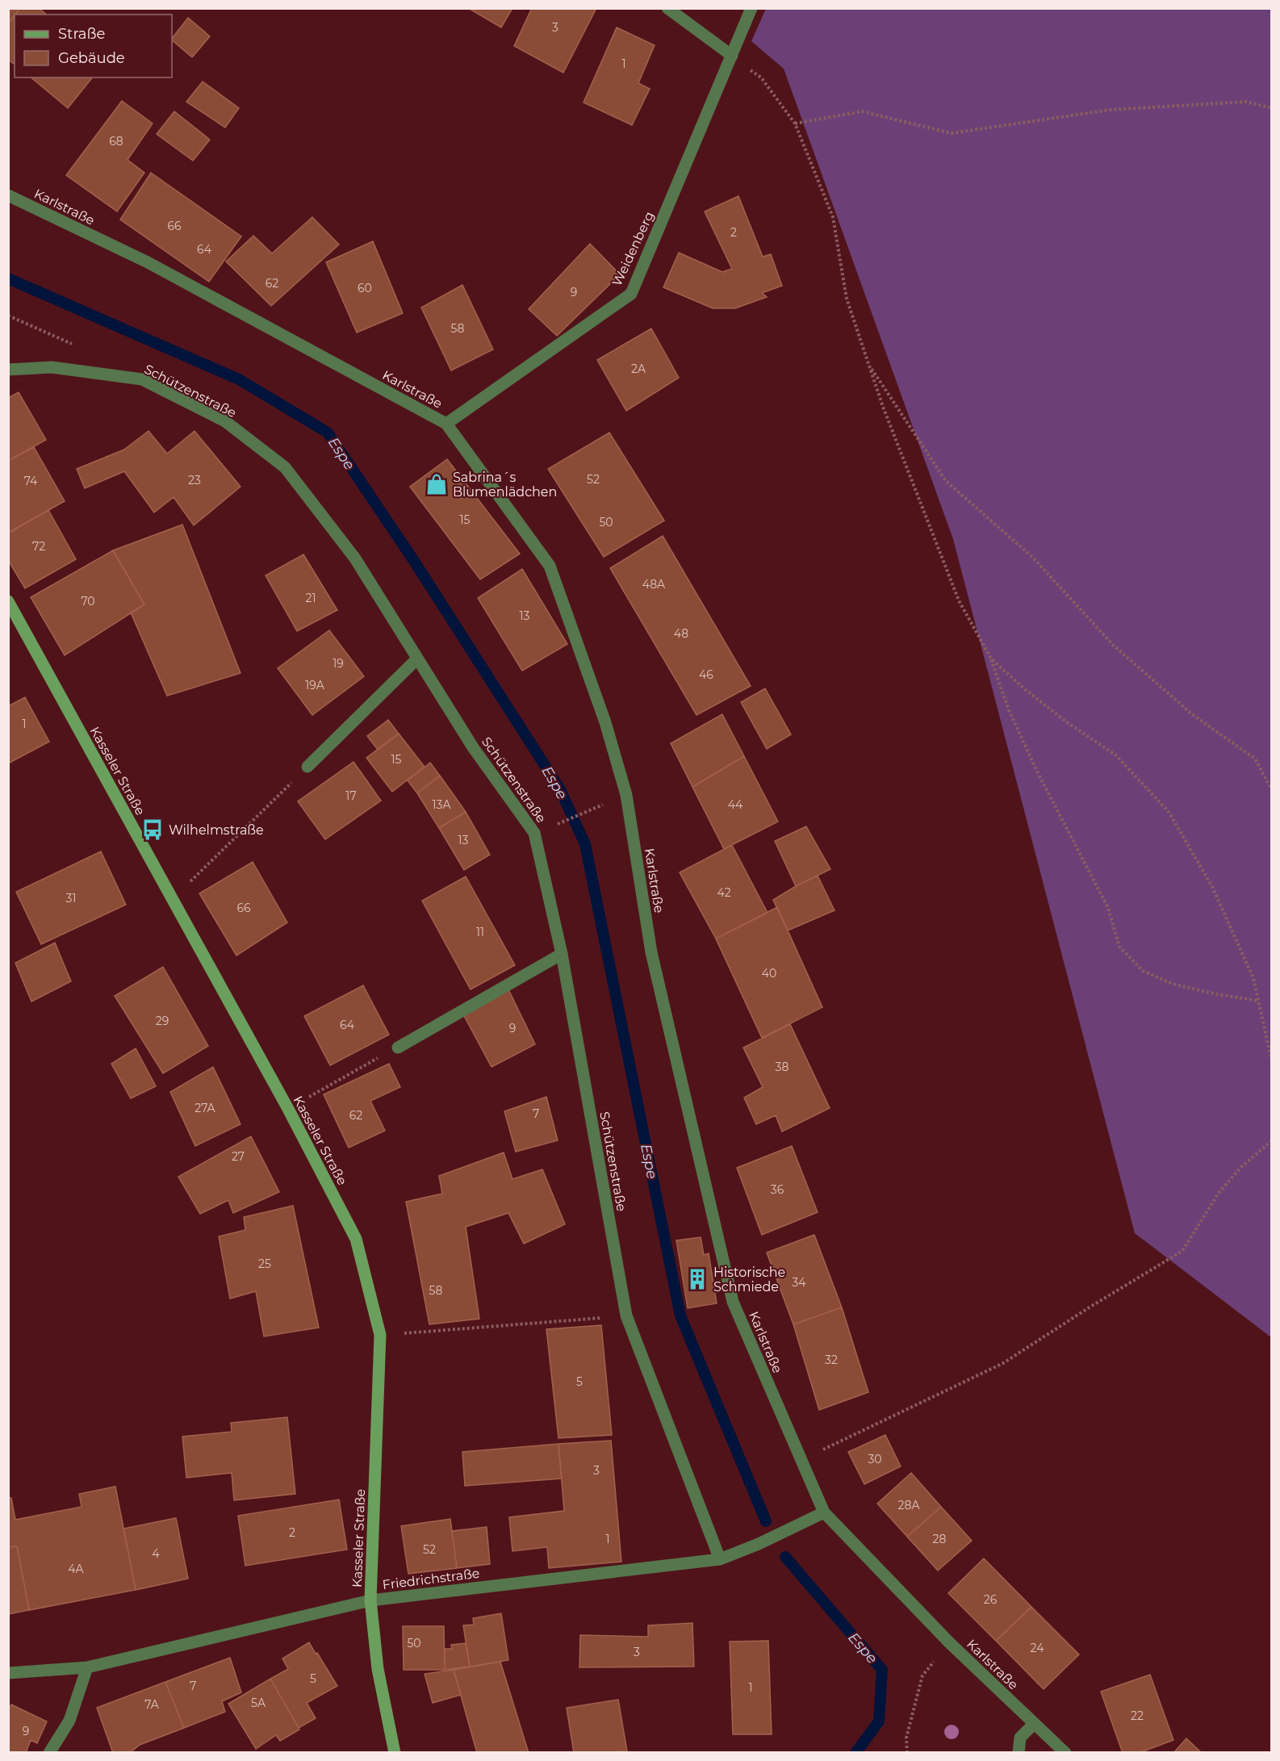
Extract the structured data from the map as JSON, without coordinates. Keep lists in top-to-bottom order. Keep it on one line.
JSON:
{"streets":{"street":["Karlstraße","Weidenberg","Schützenstraße","Kasseler Straße","Friedrichstraße"]},"crossings":[["Karlstraße","Weidenberg"],["Karlstraße","Friedrichstraße"],["Schützenstraße","Friedrichstraße"],["Kasseler Straße","Friedrichstraße"]],"water":["Espe"],"places":{"shop":["Sabrina´s Blumenlädchen"],"bus stop":["Wilhelmstraße"],"building":["Historische Schmiede"]},"house_numbers":["3","1","68","66","2","64","62","60","9","58","2A","52","23","74","15","50","72","48A","21","70","13","48","19","46","19A","1","15","17","13A","44","13","42","31","66","11","40","29","64","9","38","27A","7","62","27","36","25","34","58","32","5","30","3","28A","2","1","28","52","4","4A","26","50","24","3","5","7","1","5A","7A","22","9"],"legend":["Straße","Gebäude"]}
